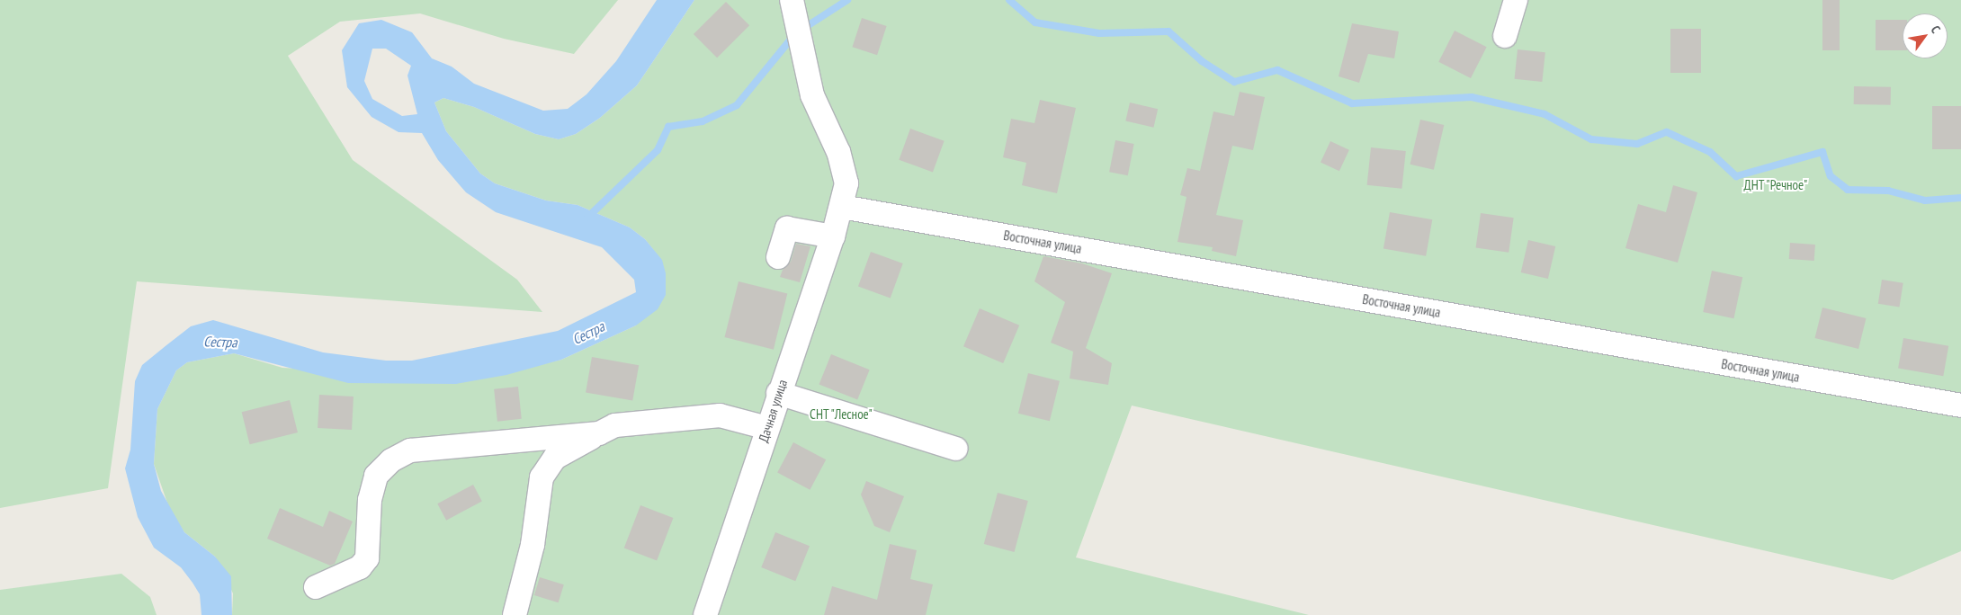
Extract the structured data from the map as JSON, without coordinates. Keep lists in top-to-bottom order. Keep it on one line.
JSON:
{"streets":{"street":["Восточная улица","Дачная улица"]},"crossings":[["Восточная улица","Дачная улица"]],"water":["Сестра"],"parks":["ДНТ \"Речное\"","СНТ \"Лесное\""],"north":"top right"}
